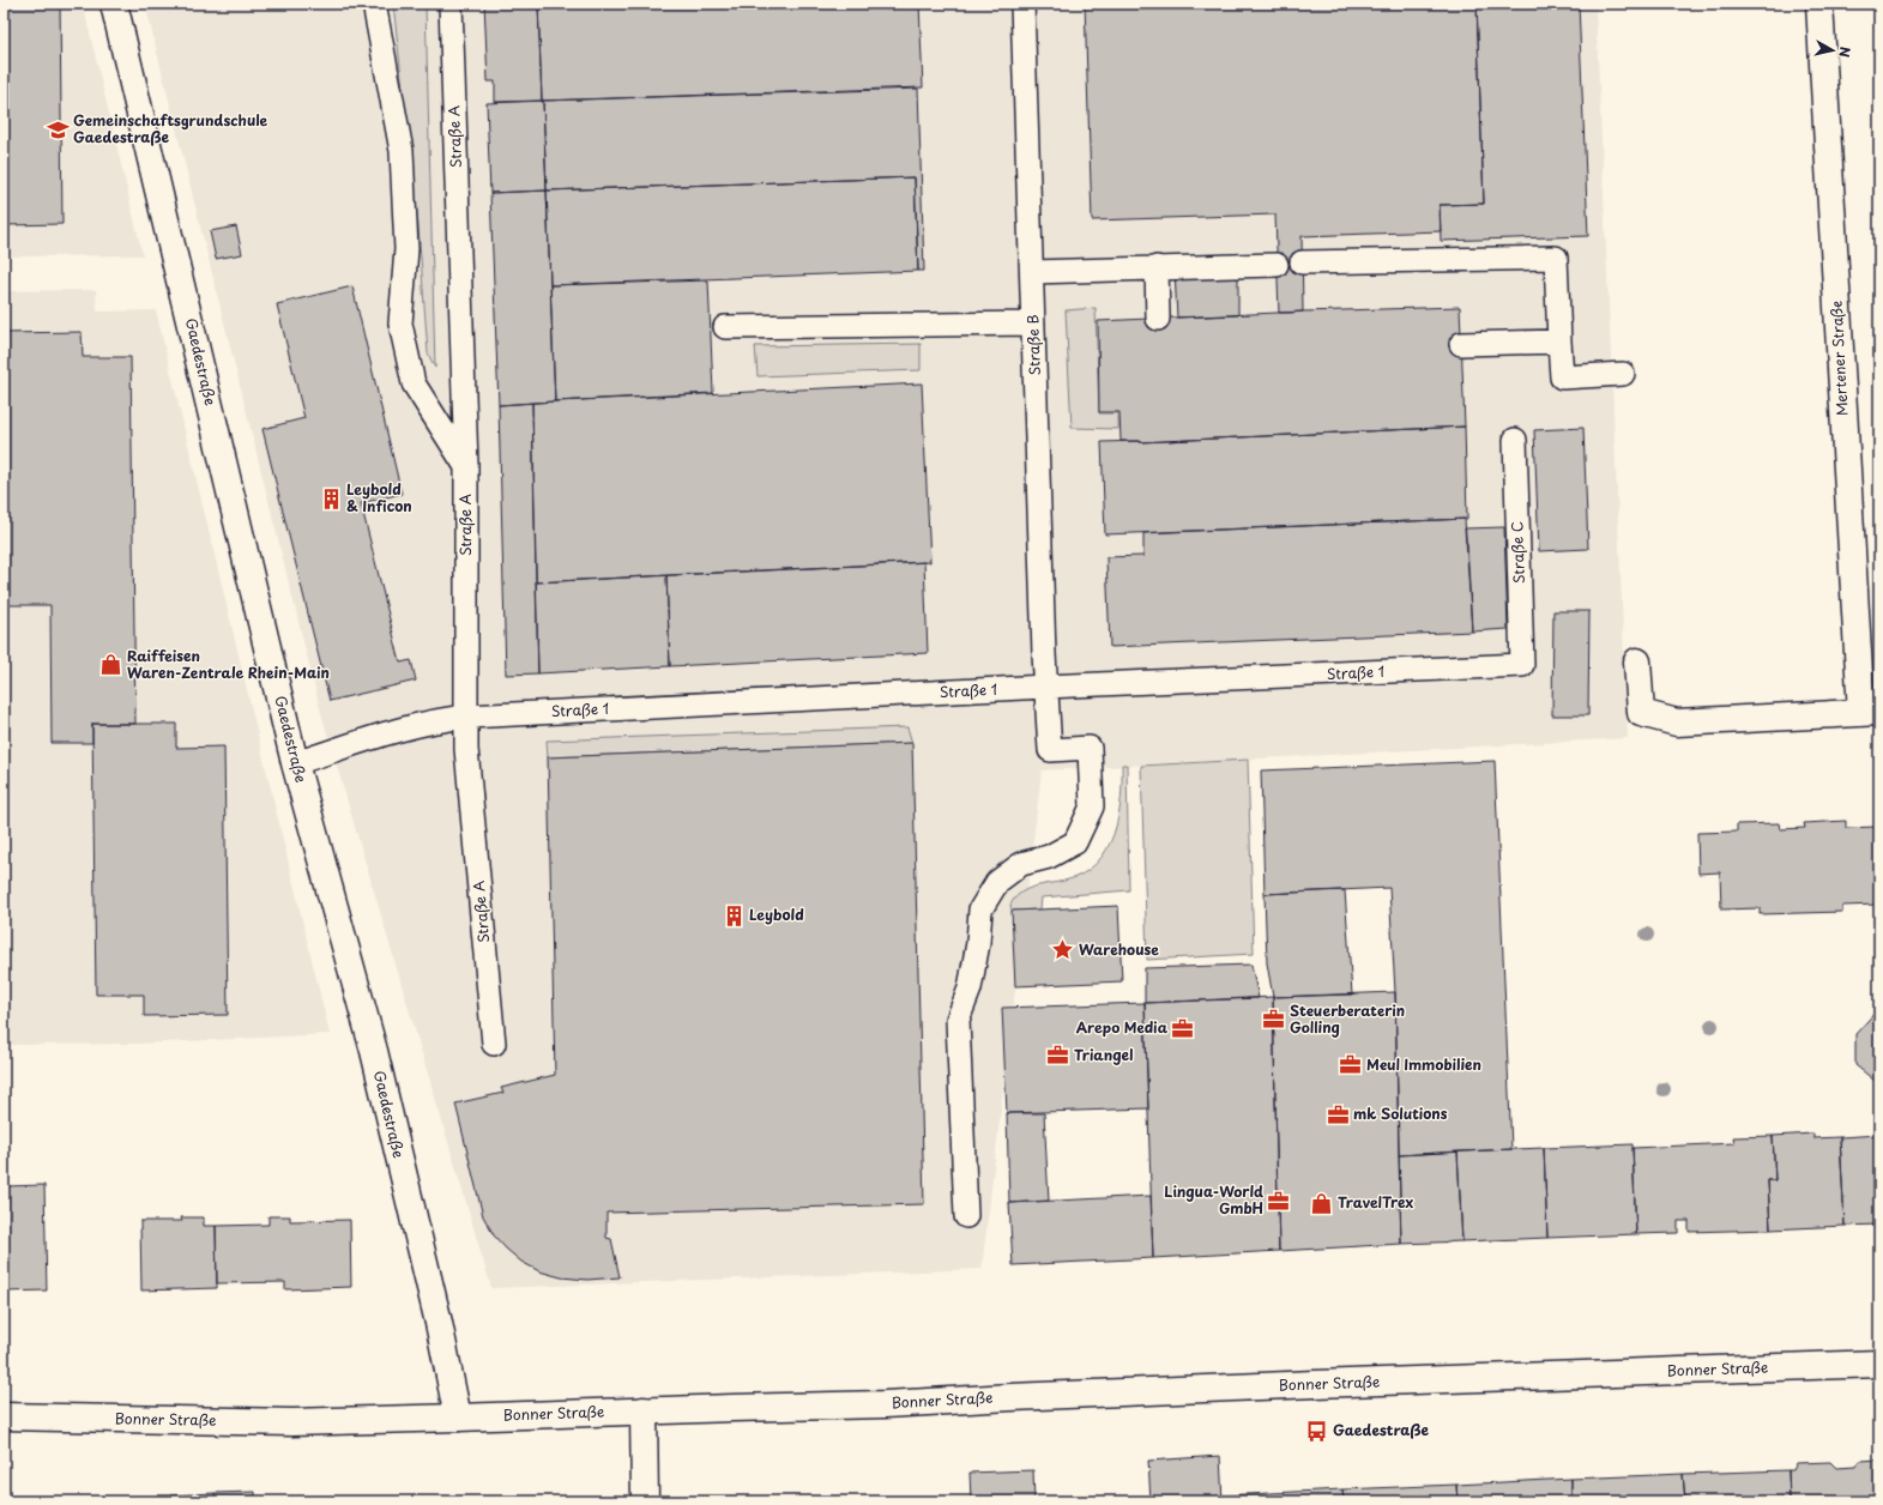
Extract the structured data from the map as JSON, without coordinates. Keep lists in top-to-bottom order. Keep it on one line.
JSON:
{"streets":{"street":["Mertener Straße","Gaedestraße","Bonner Straße"],"lane":["Straße A","Straße B","Straße C","Straße 1"]},"crossings":[["Straße A","Straße 1"],["Straße B","Straße 1"],["Gaedestraße","Straße 1"],["Gaedestraße","Bonner Straße"],["Straße C","Straße 1"]],"places":{"school or university":["Gemeinschaftsgrundschule Gaedestraße"],"building":["Leybold & Inficon","Leybold"],"shop":["Raiffeisen Waren-Zentrale Rhein-Main","TravelTrex"],"place":["Warehouse"],"office":["Steuerberaterin Golling","Arepo Media","Triangel","Meul Immobilien","mk Solutions","Lingua-World GmbH"],"bus stop":["Gaedestraße"]},"north":"right"}
